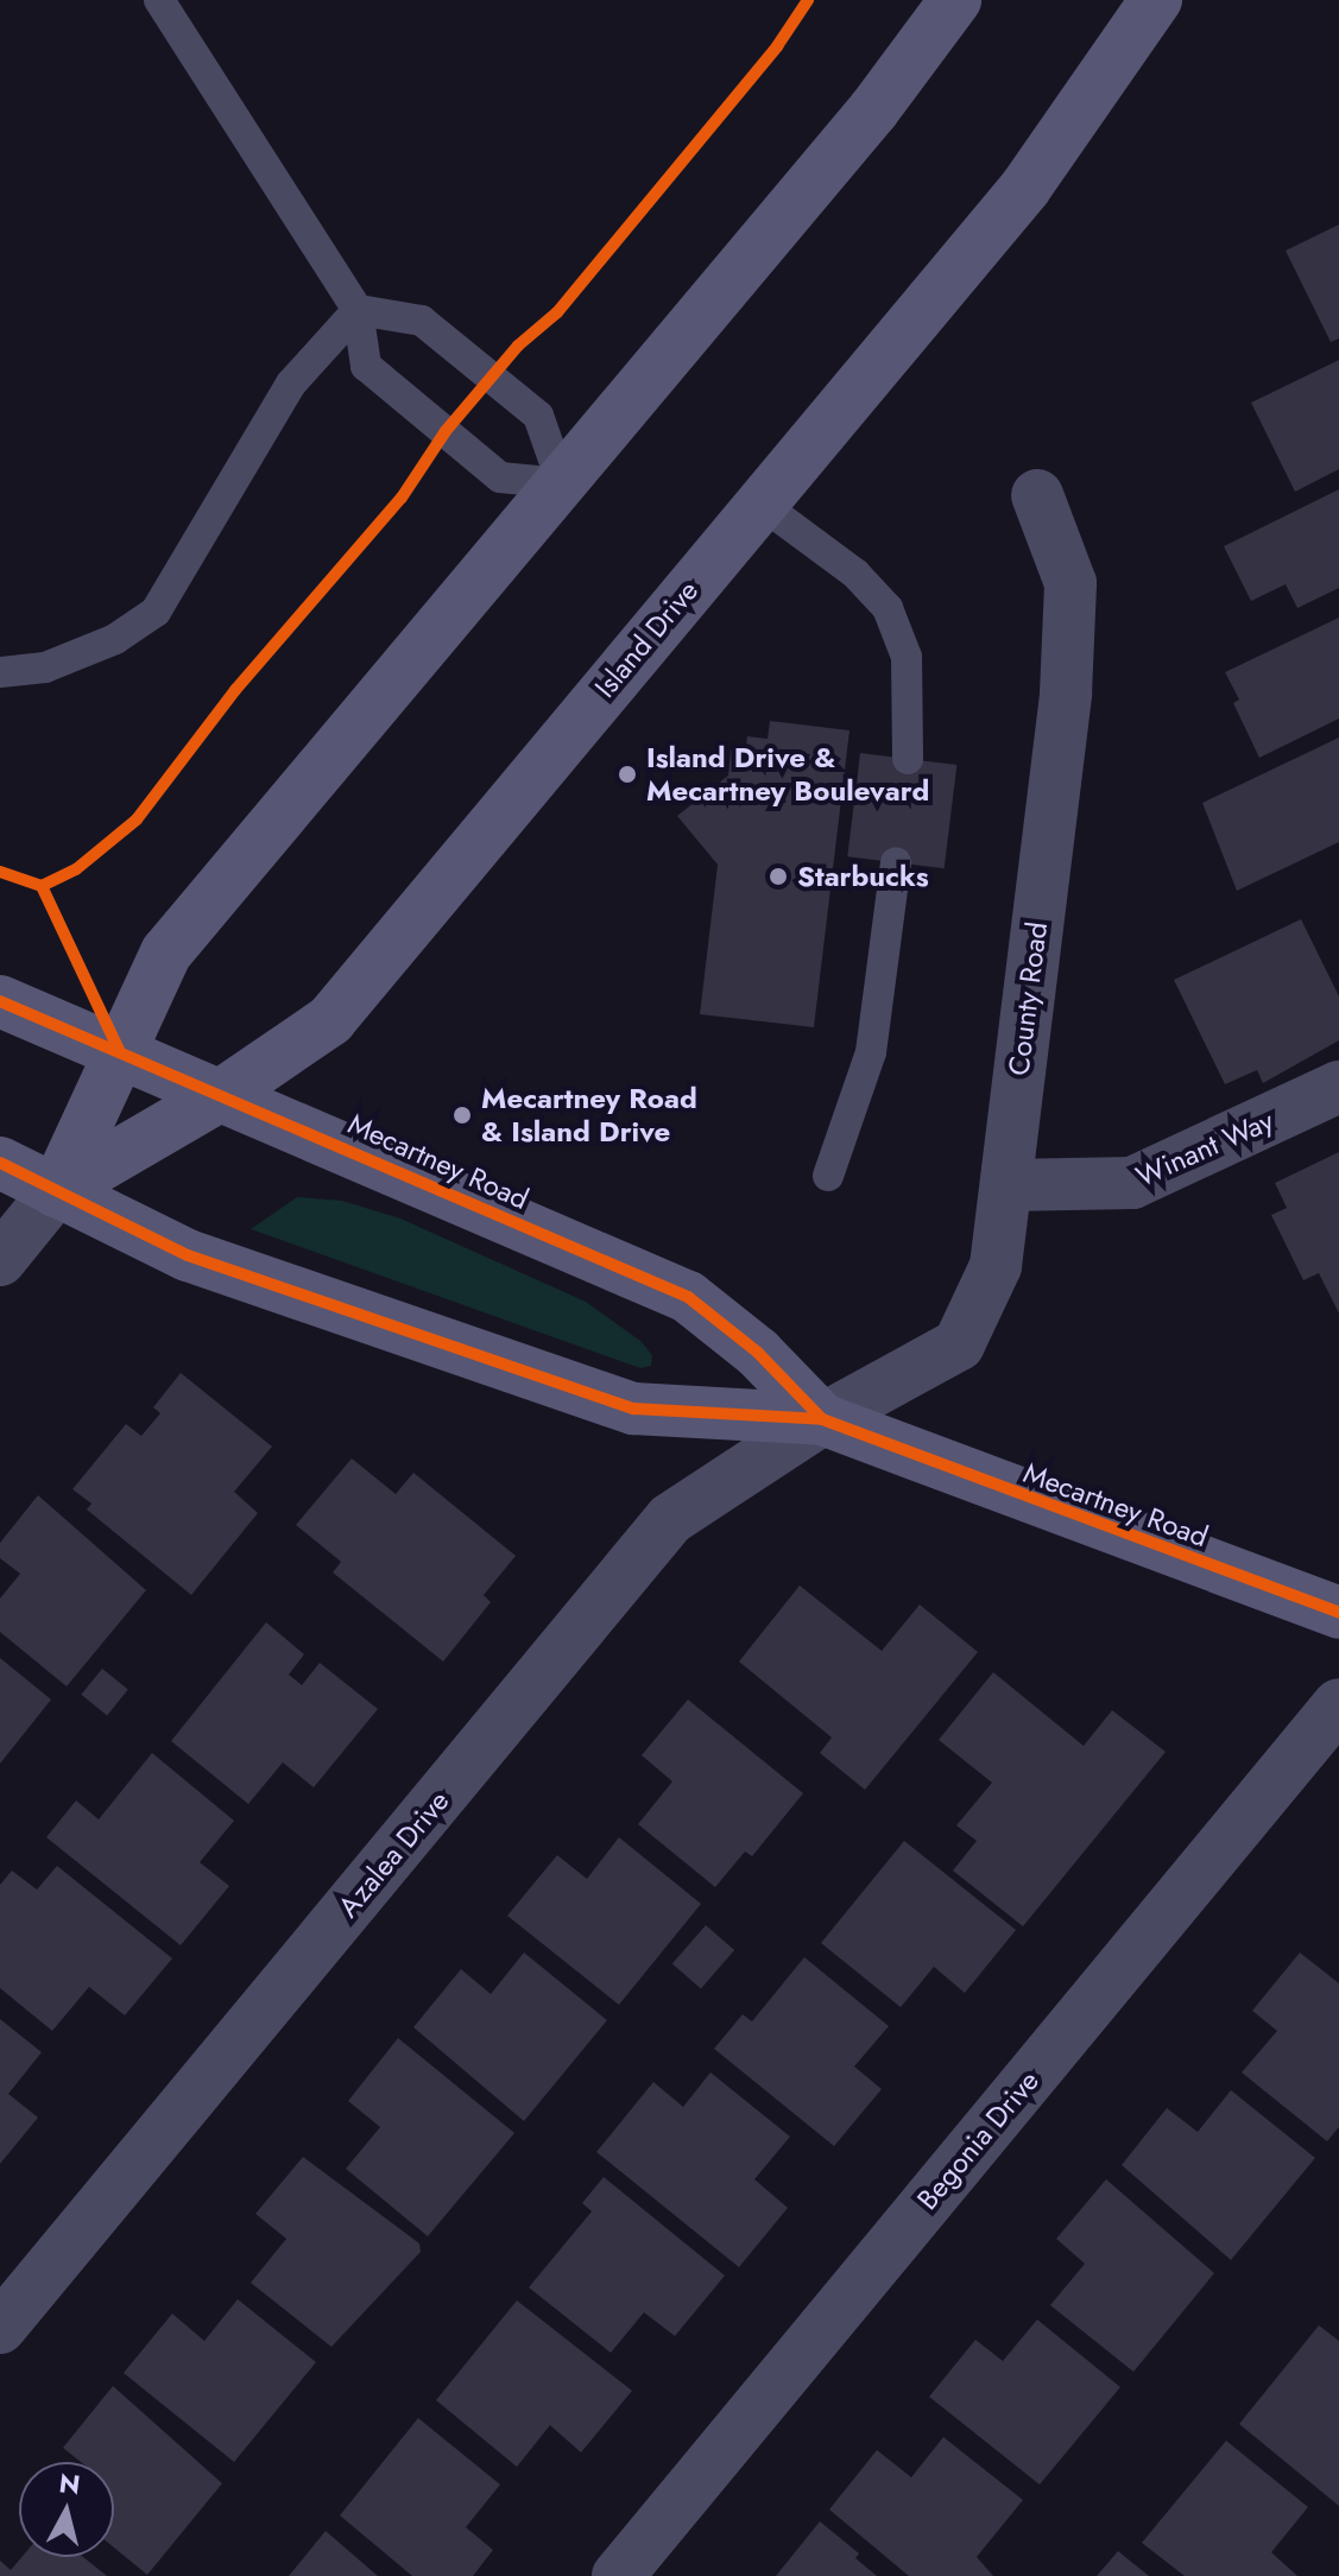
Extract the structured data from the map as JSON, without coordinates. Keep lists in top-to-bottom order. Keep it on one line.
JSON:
{"streets":{"main road":["Island Drive","Mecartney Road"],"street":["County Road","Winant Way","Azalea Drive","Begonia Drive"]},"crossings":[["Island Drive","Mecartney Road"],["County Road","Winant Way"],["County Road","Mecartney Road"],["County Road","Azalea Drive"],["Mecartney Road","Azalea Drive"]],"places":["Island Drive & Mecartney Boulevard","Starbucks","Mecartney Road & Island Drive"],"north":"top"}
